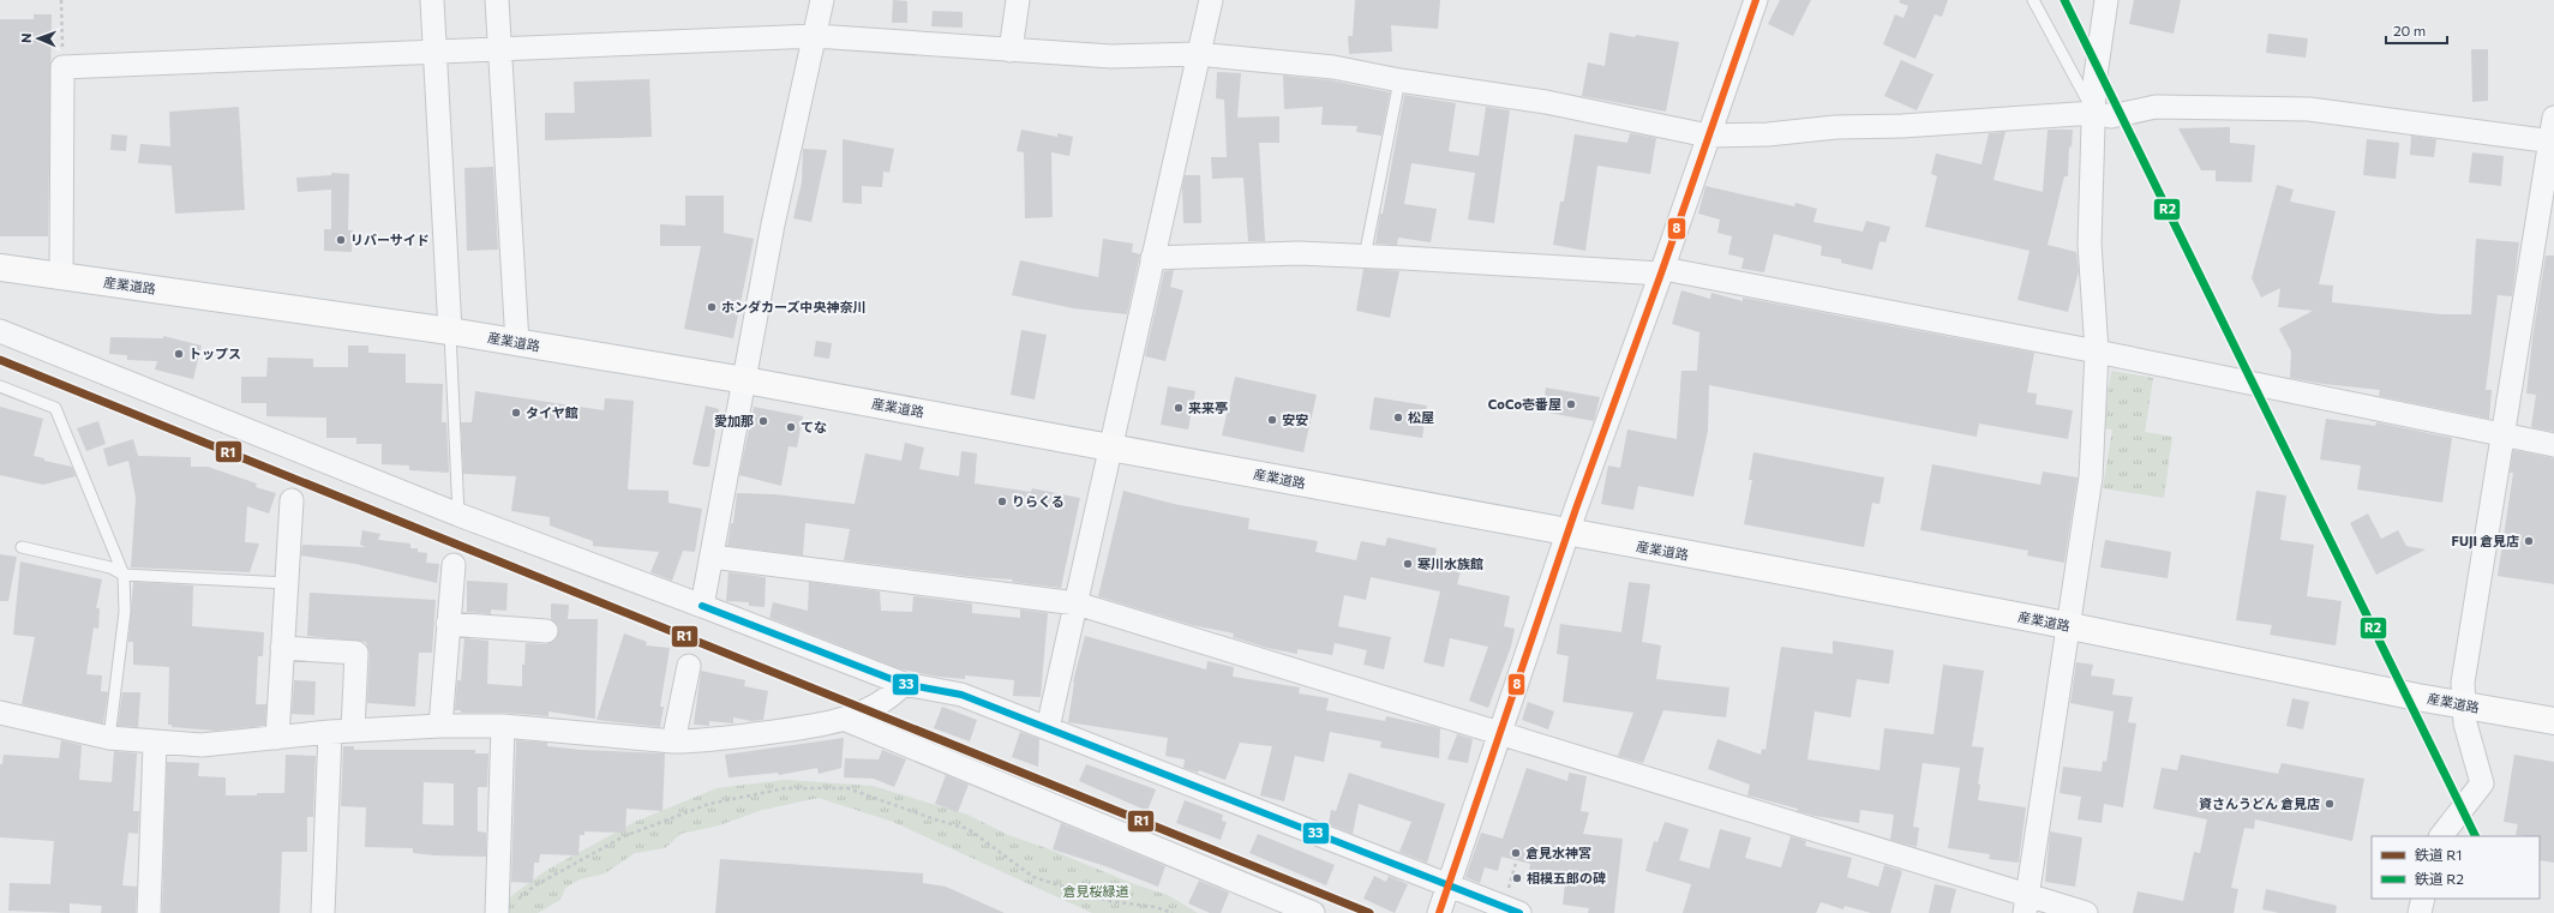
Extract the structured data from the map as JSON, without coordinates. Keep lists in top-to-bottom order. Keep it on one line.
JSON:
{"streets":{"main road":["産業道路"]},"parks":["倉見桜緑道"],"places":["リバーサイド","ホンダカーズ中央神奈川","トップス","CoCo壱番屋","来来亭","タイヤ館","松屋","安安","愛加那","てな","りらくる","FUJI 倉見店","寒川水族館","資さんうどん 倉見店","倉見水神宮","相模五郎の碑"],"lines":["rail line R2","transit line 8","rail line R1","transit line 33"],"legend":["鉄道 R1","鉄道 R2"],"scale_bar":"20 m","north":"left"}
